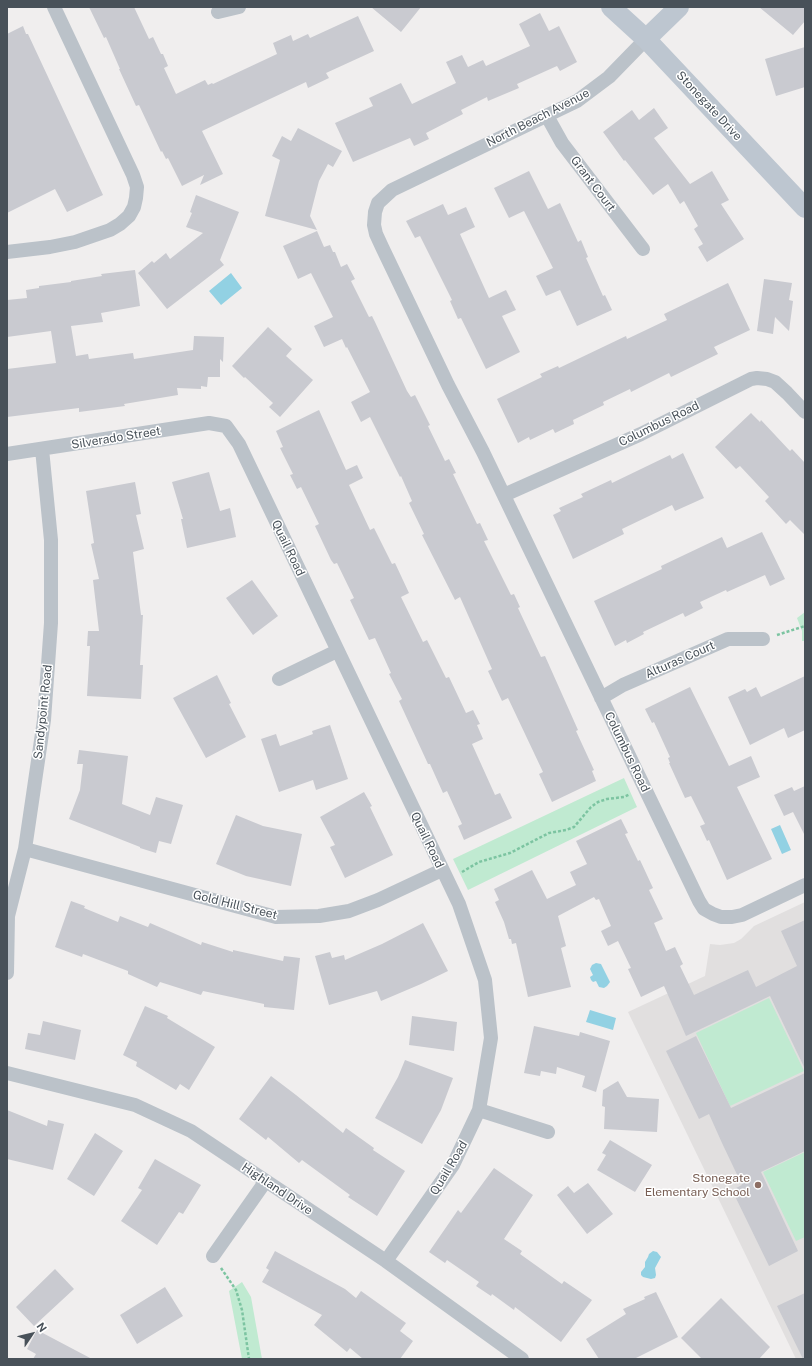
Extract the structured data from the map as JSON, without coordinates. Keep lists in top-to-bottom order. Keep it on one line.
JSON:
{"streets":{"street":["Stonegate Drive","North Beach Avenue","Grant Court","Columbus Road","Silverado Street","Quail Road","Alturas Court","Sandypoint Road","Gold Hill Street","Highland Drive"]},"crossings":[["Stonegate Drive","North Beach Avenue"],["North Beach Avenue","Grant Court"],["North Beach Avenue","Columbus Road"],["Columbus Road","Alturas Court"],["Silverado Street","Quail Road"],["Silverado Street","Sandypoint Road"],["Quail Road","Gold Hill Street"],["Quail Road","Highland Drive"],["Sandypoint Road","Gold Hill Street"]],"places":["Stonegate Elementary School"],"north":"top right"}
